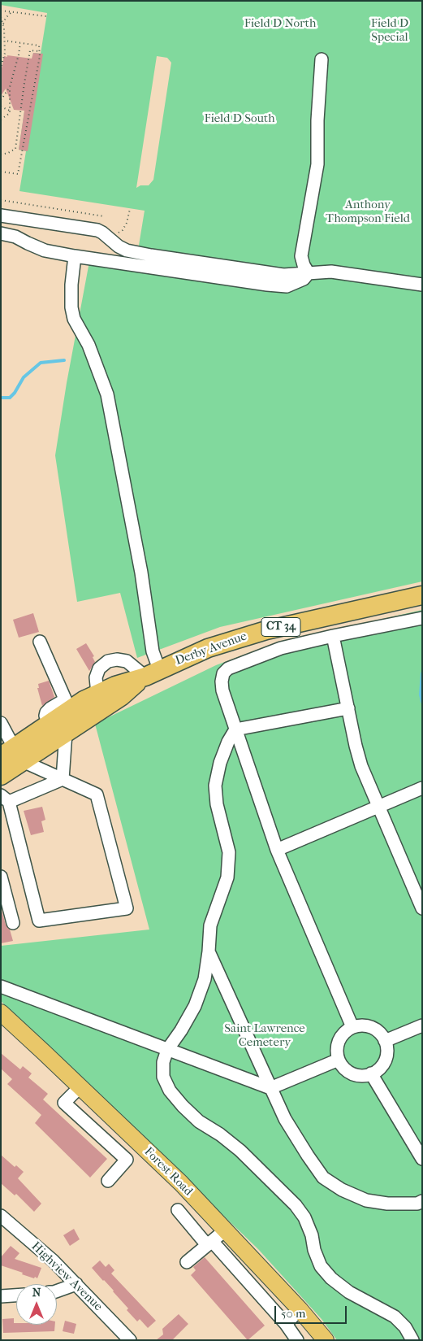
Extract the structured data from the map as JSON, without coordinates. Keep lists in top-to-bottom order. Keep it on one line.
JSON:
{"streets":{"highway":["CT 34","Derby Avenue"],"main road":["Forest Road"],"street":["Highview Avenue"]},"parks":["Field D North","Field D Special","Field D South","Anthony Thompson Field","Saint Lawrence Cemetery"],"scale_bar":"50 m","north":"top"}
